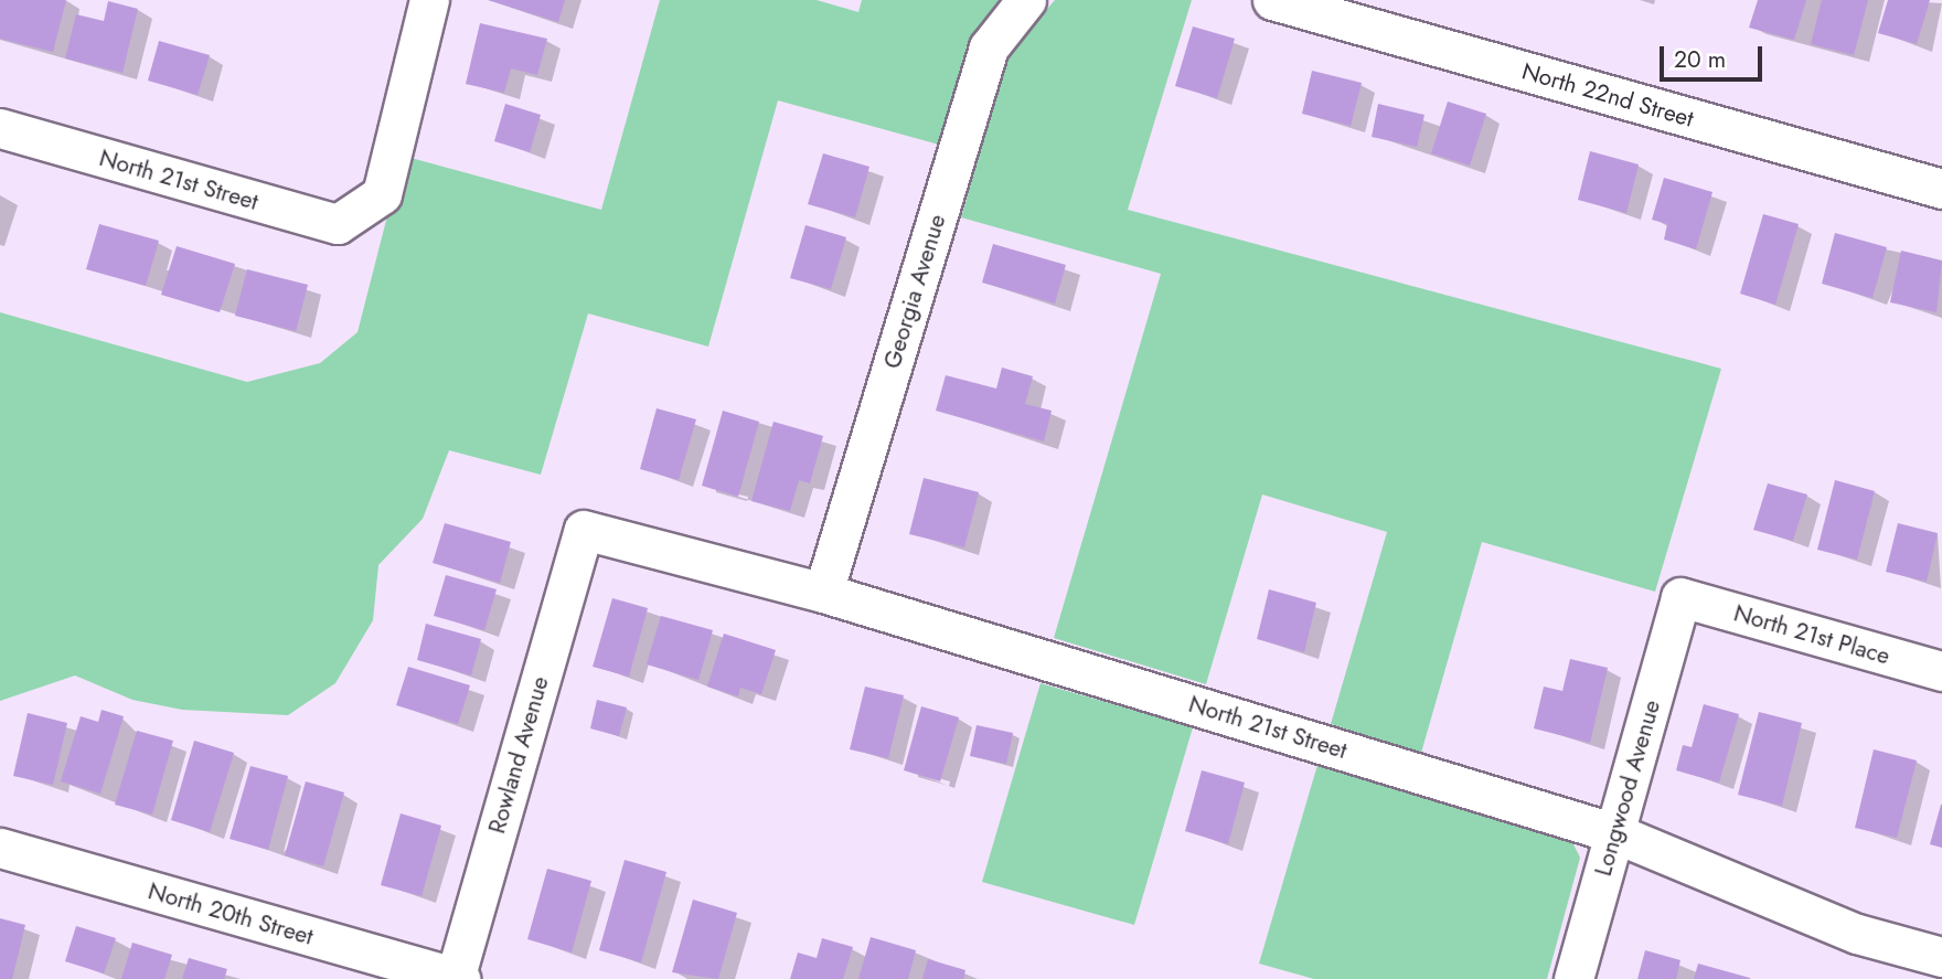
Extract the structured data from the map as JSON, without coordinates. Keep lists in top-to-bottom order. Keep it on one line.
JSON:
{"streets":{"street":["North 22nd Street","North 21st Street","Georgia Avenue","North 21st Place","Rowland Avenue","Longwood Avenue","North 20th Street"]},"crossings":[["North 21st Street","Georgia Avenue"],["North 21st Street","Rowland Avenue"],["North 21st Street","Longwood Avenue"],["North 21st Place","Longwood Avenue"],["Rowland Avenue","North 20th Street"]],"scale_bar":"20 m"}
